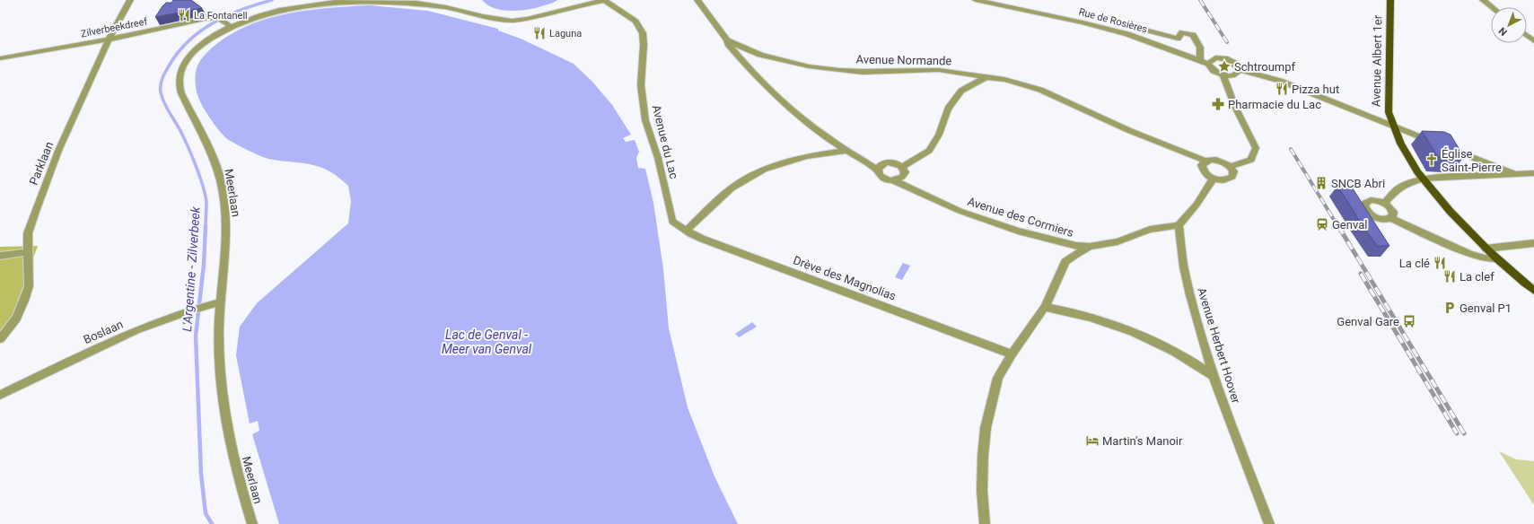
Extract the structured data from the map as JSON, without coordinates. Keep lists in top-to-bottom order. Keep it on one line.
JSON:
{"streets":{"main road":["Avenue Albert 1er"],"street":["Rue de Rosières","Zilverbeekdreef","Avenue Normande","Avenue du Lac","Parklaan","Meerlaan","Avenue des Cormiers","Drève des Magnolias","Boslaan","Avenue Herbert Hoover"]},"crossings":[["Zilverbeekdreef","Parklaan"],["Zilverbeekdreef","Meerlaan"],["Avenue Normande","Avenue des Cormiers"],["Avenue du Lac","Meerlaan"],["Avenue du Lac","Drève des Magnolias"],["Meerlaan","Boslaan"],["Avenue des Cormiers","Avenue Herbert Hoover"]],"water":["L'Argentine - Zilverbeek","Lac de Genval - Meer van Genval"],"places":{"restaurant":["La Fontanell","Laguna","Pizza hut","La clé","La clef"],"place":["Schtroumpf"],"pharmacy":["Pharmacie du Lac"],"church":["Église Saint-Pierre"],"building":["SNCB Abri"],"station":["Genval"],"parking":["Genval P1"],"bus stop":["Genval Gare"],"hotel":["Martin's Manoir"]},"north":"bottom left"}
